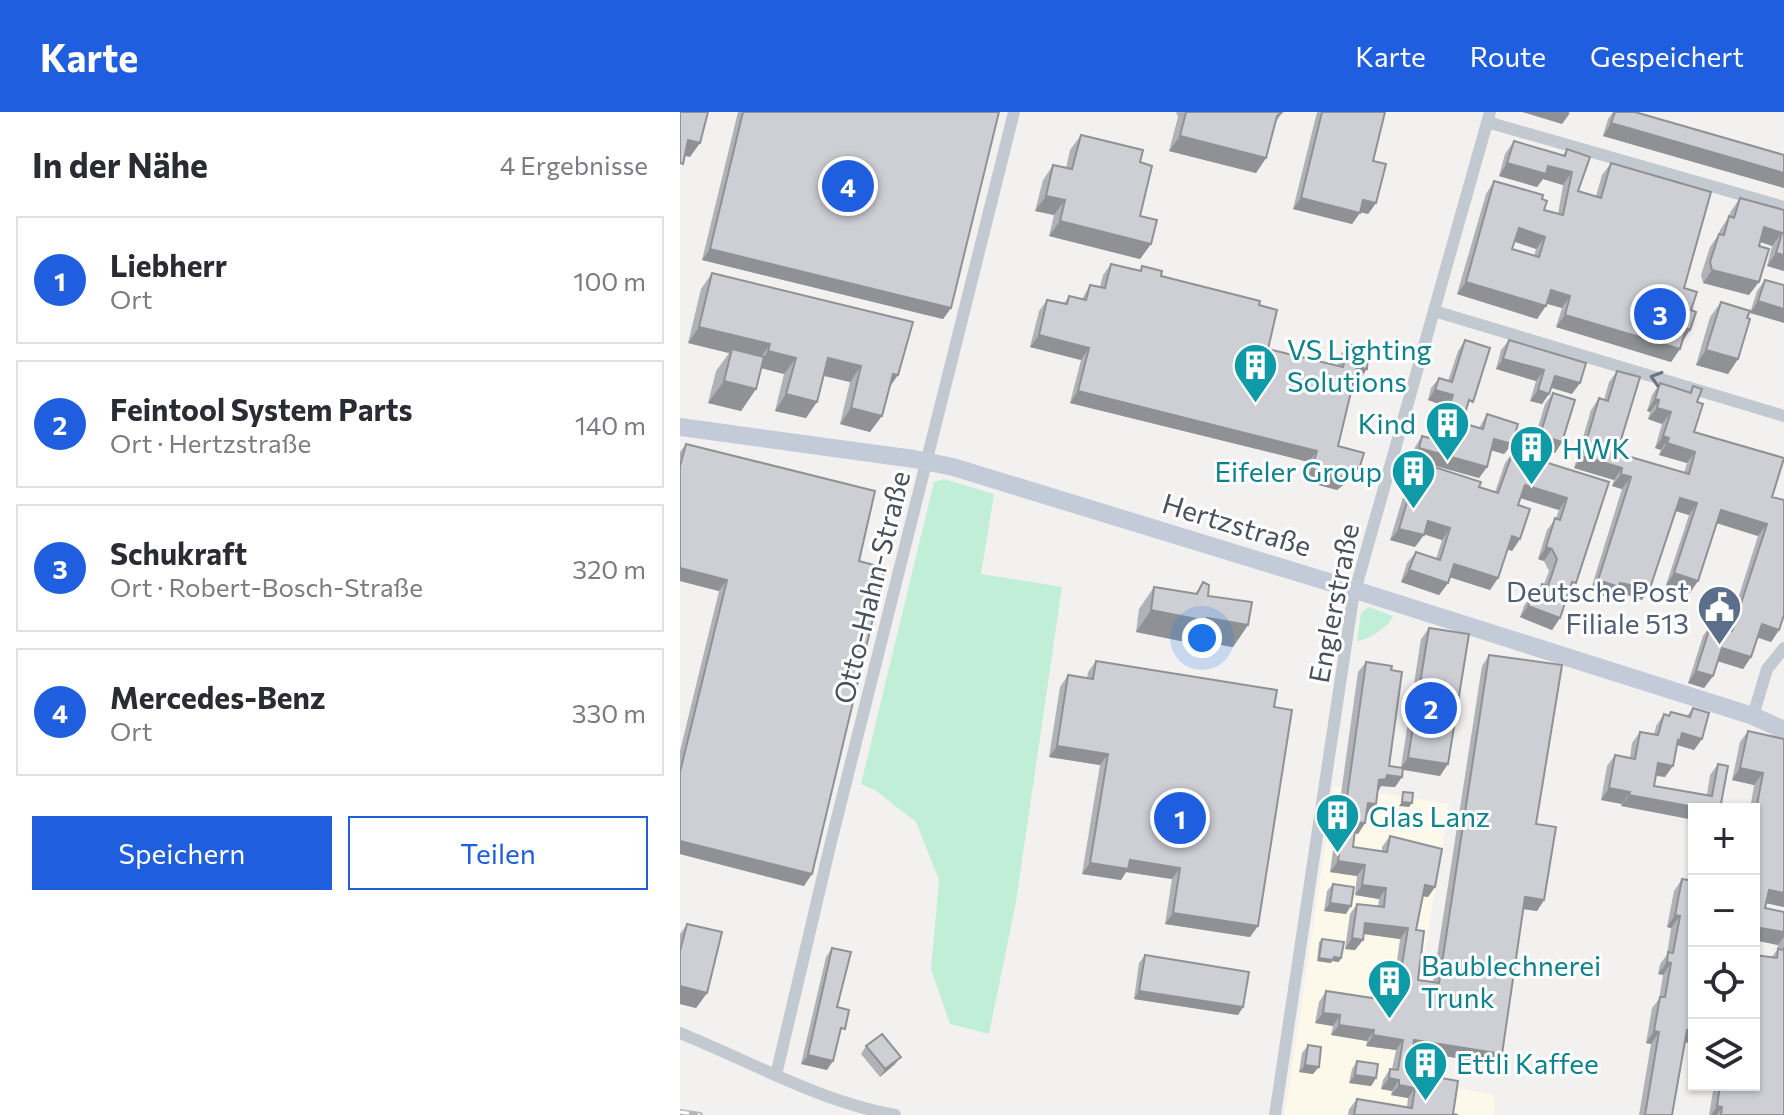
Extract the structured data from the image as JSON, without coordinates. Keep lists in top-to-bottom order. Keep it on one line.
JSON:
{"streets":{"street":["Hertzstraße","Otto-Hahn-Straße","Englerstraße"]},"crossings":[["Hertzstraße","Otto-Hahn-Straße"],["Hertzstraße","Englerstraße"]],"places":{"building":["VS Lighting Solutions","Kind","HWK","Eifeler Group","Glas Lanz","Baublechnerei Trunk","Ettli Kaffee"],"public building":["Deutsche Post Filiale 513"]},"page":{"header":"Karte","nav":["Karte","Route","Gespeichert"],"heading":["In der Nähe","4 Ergebnisse"],"pins":["4","3","2","1"],"list":[{"mark":"1","name":"Liebherr","note":"Ort","value":"100 m"},{"mark":"2","name":"Feintool System Parts","note":"Ort · Hertzstraße","value":"140 m"},{"mark":"3","name":"Schukraft","note":"Ort · Robert-Bosch-Straße","value":"320 m"},{"mark":"4","name":"Mercedes-Benz","note":"Ort","value":"330 m"}],"buttons":["Speichern","Teilen"],"map_buttons":["+","−"]}}
